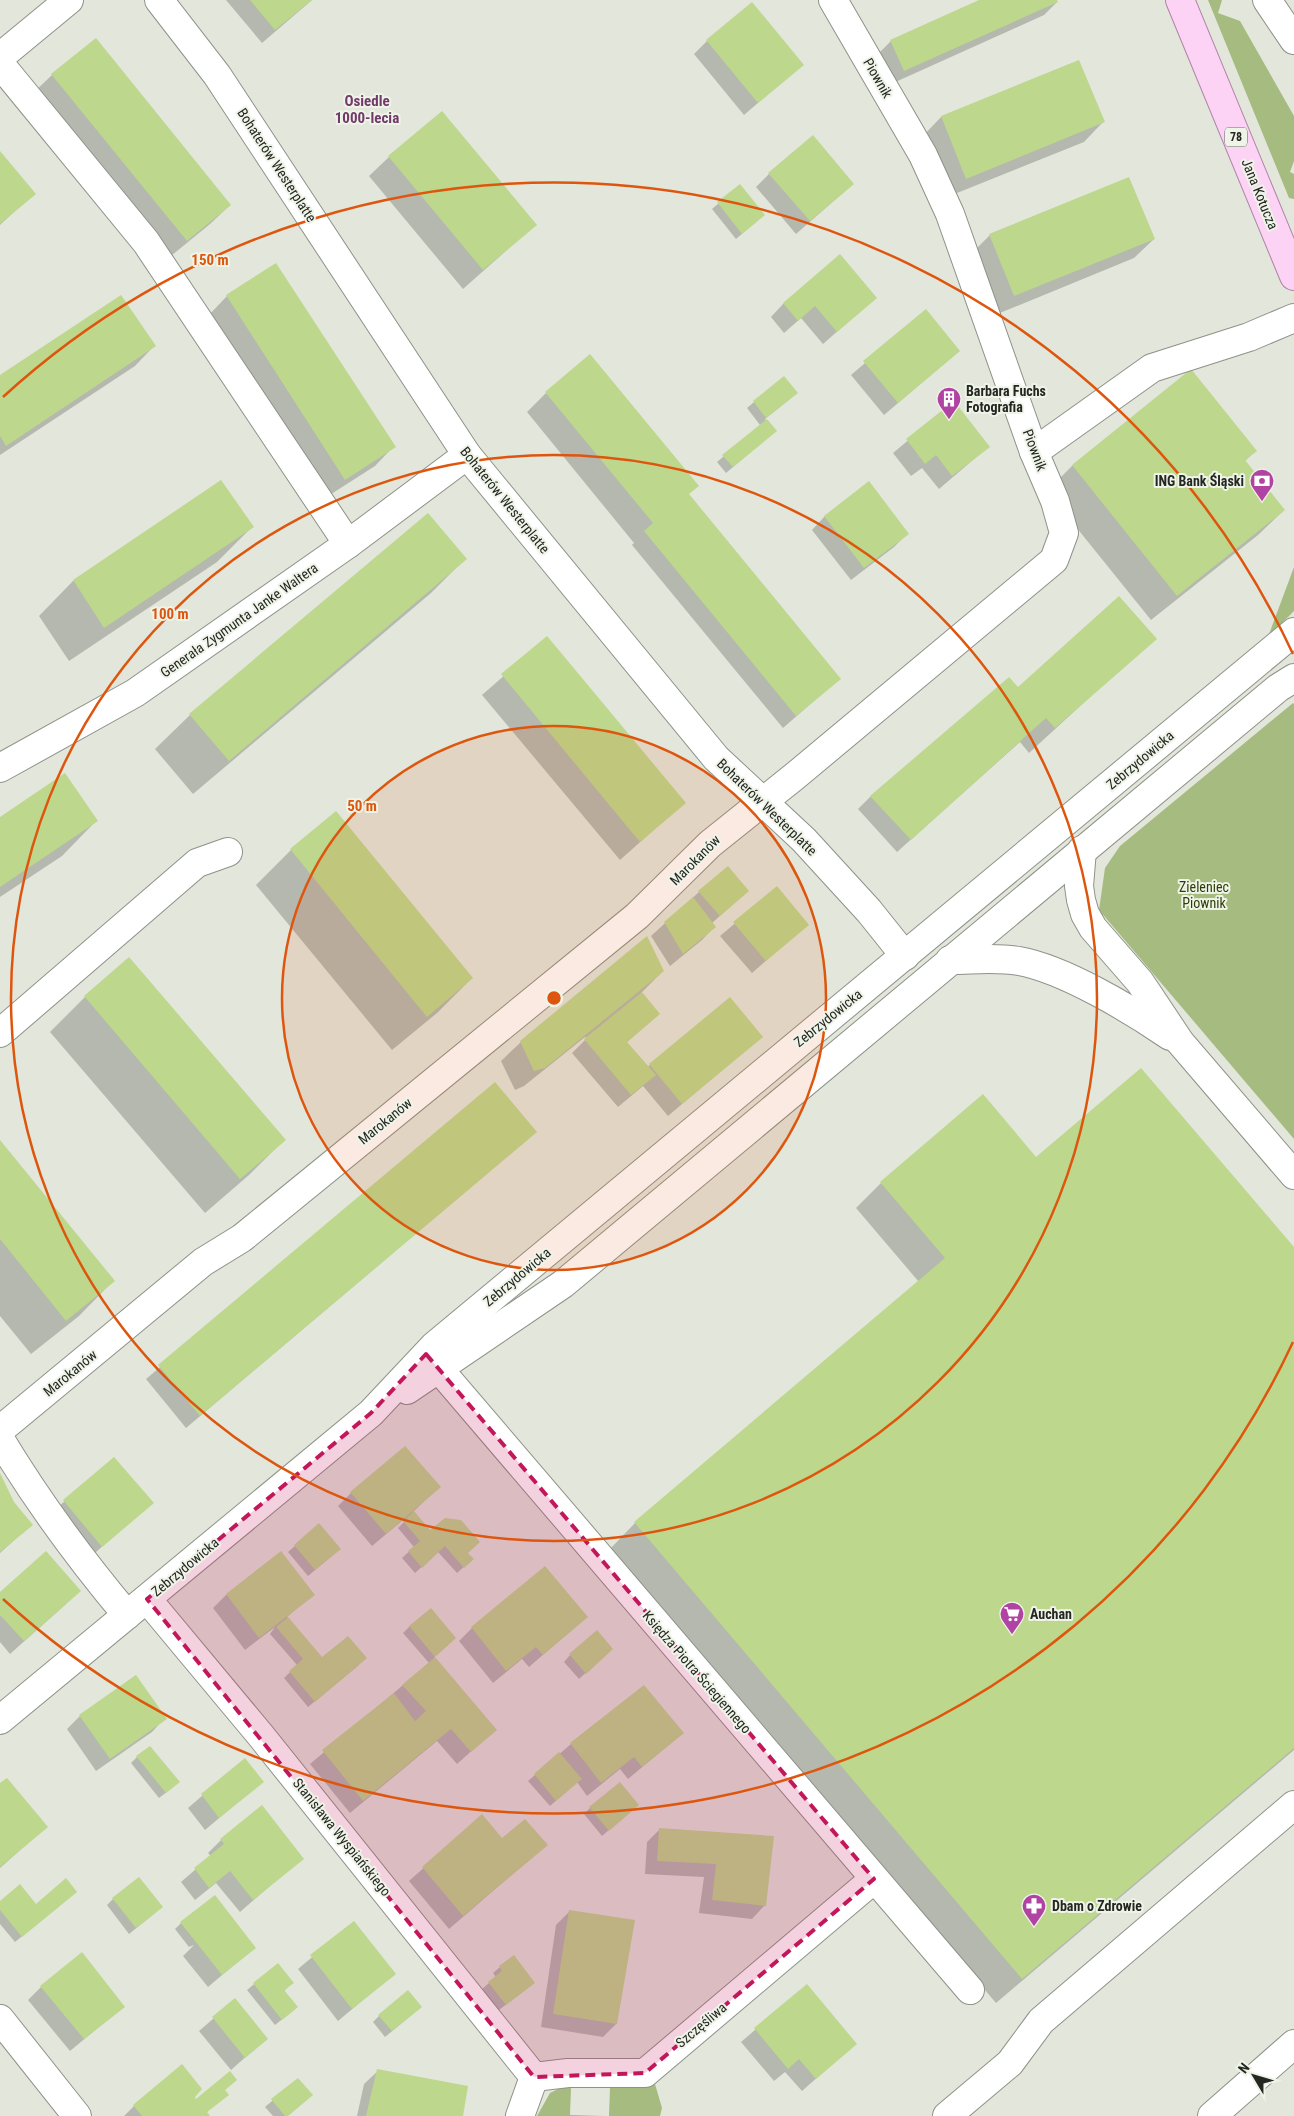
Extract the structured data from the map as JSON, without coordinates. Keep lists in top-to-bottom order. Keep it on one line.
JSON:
{"streets":{"main road":["78","Jana Kotucza"],"street":["Piownik","Bohaterów Westerplatte","Generała Zygmunta Janke Waltera","Zebrzydowicka","Marokanów","Księdza Piotra Ściegiennego","Stanisława Wyspiańskiego","Szczęśliwa"]},"crossings":[["Piownik","Bohaterów Westerplatte"],["Piownik","Marokanów"],["Bohaterów Westerplatte","Generała Zygmunta Janke Waltera"],["Bohaterów Westerplatte","Zebrzydowicka"],["Bohaterów Westerplatte","Marokanów"],["Zebrzydowicka","Księdza Piotra Ściegiennego"],["Zebrzydowicka","Stanisława Wyspiańskiego"],["Księdza Piotra Ściegiennego","Szczęśliwa"],["Stanisława Wyspiańskiego","Szczęśliwa"]],"districts":["Osiedle 1000-lecia"],"parks":["Zieleniec Piownik"],"places":{"building":["Barbara Fuchs Fotografia"],"bank":["ING Bank Śląski"],"supermarket":["Auchan"],"pharmacy":["Dbam o Zdrowie"]},"north":"top left","rings":["150 m","100 m","50 m"]}
